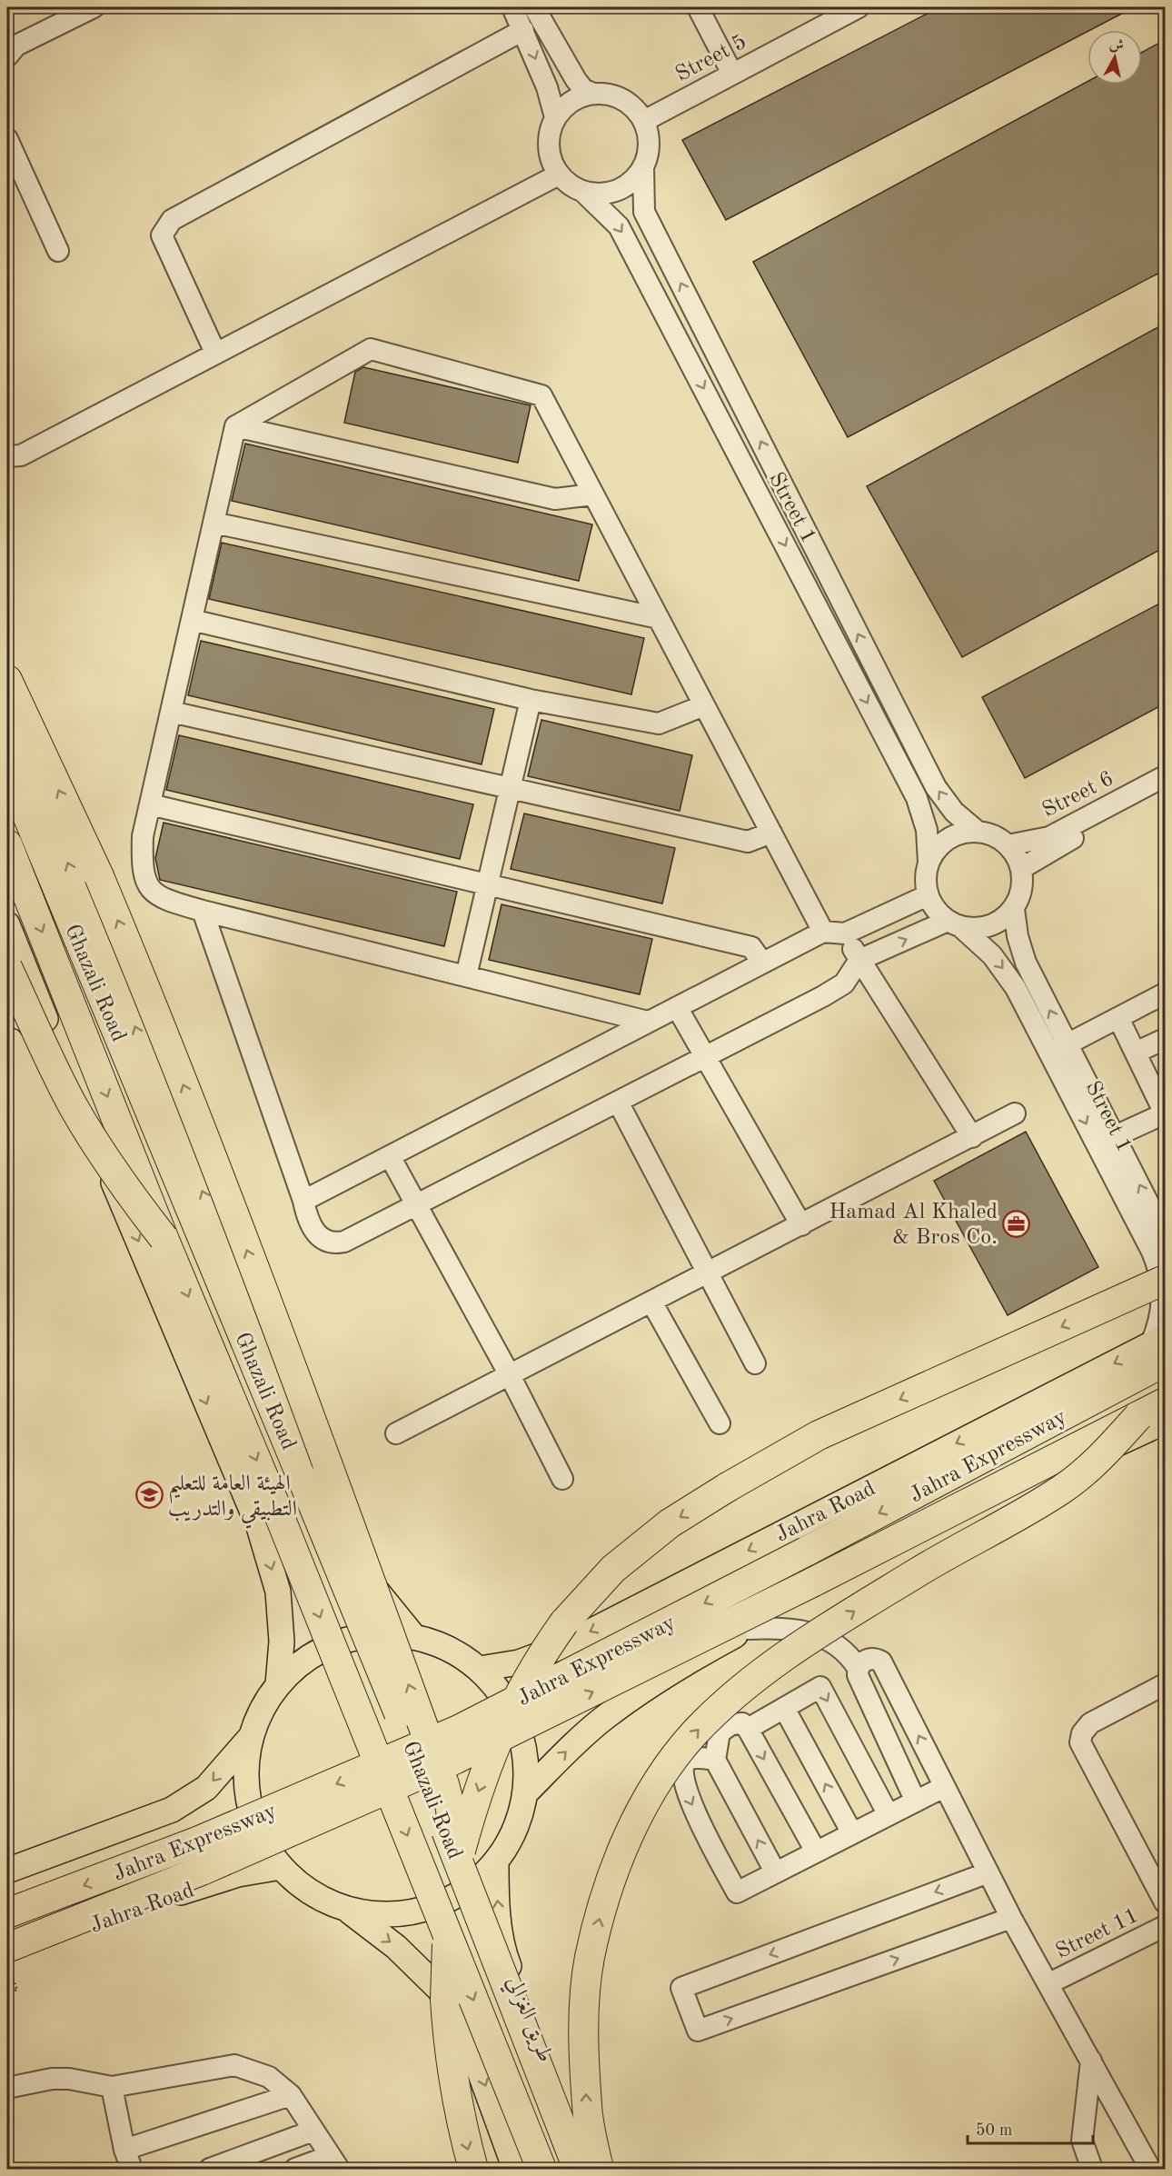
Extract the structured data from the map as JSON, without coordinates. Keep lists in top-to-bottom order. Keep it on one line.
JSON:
{"streets":{"highway":["Ghazali Road","Jahra Expressway"],"main road":["Jahra Road","طريق الغزالي"],"street":["Street 5","Street 1","Street 6","Street 11"]},"crossings":[["Street 5","Street 1"],["Street 1","Street 6"],["Street 1","Jahra Expressway"],["Street 1","Jahra Road"],["Jahra Expressway","Jahra Road"]],"places":{"office":["Hamad Al Khaled & Bros Co."],"school or university":["الهيئة العامة للتعليم التطبيقي والتدريب"]},"scale_bar":"50 m","north":"top"}
